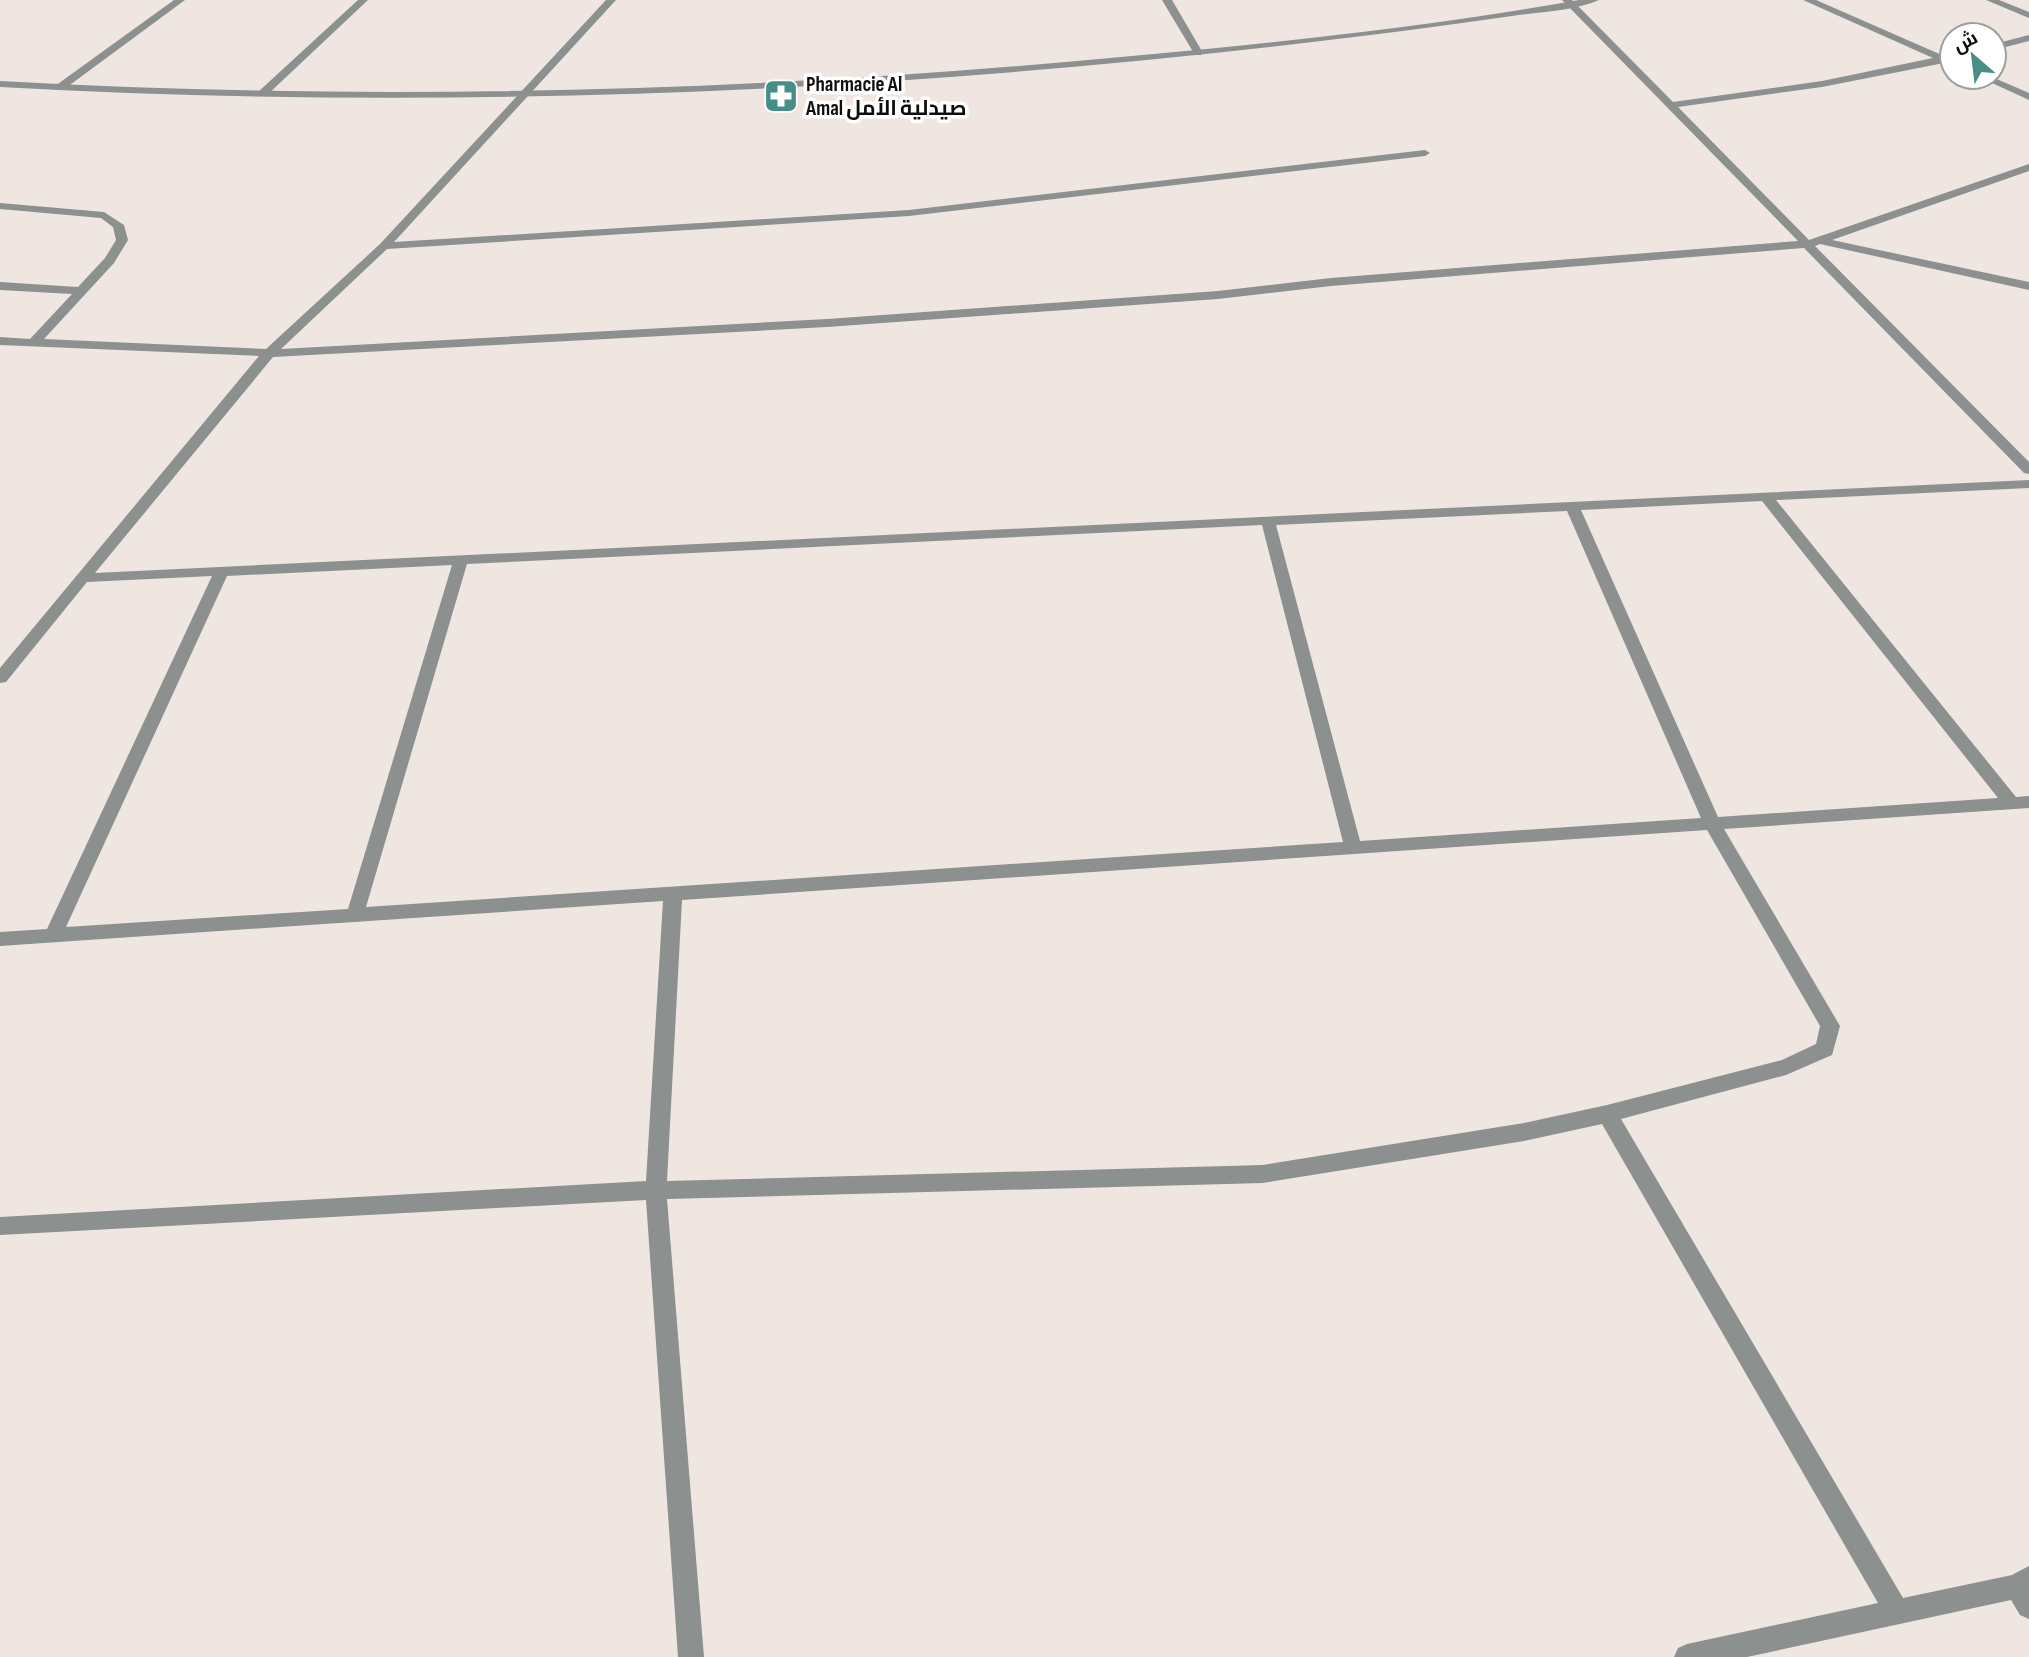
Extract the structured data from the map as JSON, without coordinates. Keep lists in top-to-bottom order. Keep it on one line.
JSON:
{"places":{"pharmacy":["Pharmacie Al Amal صيدلية الأمل"]},"north":"top left"}
